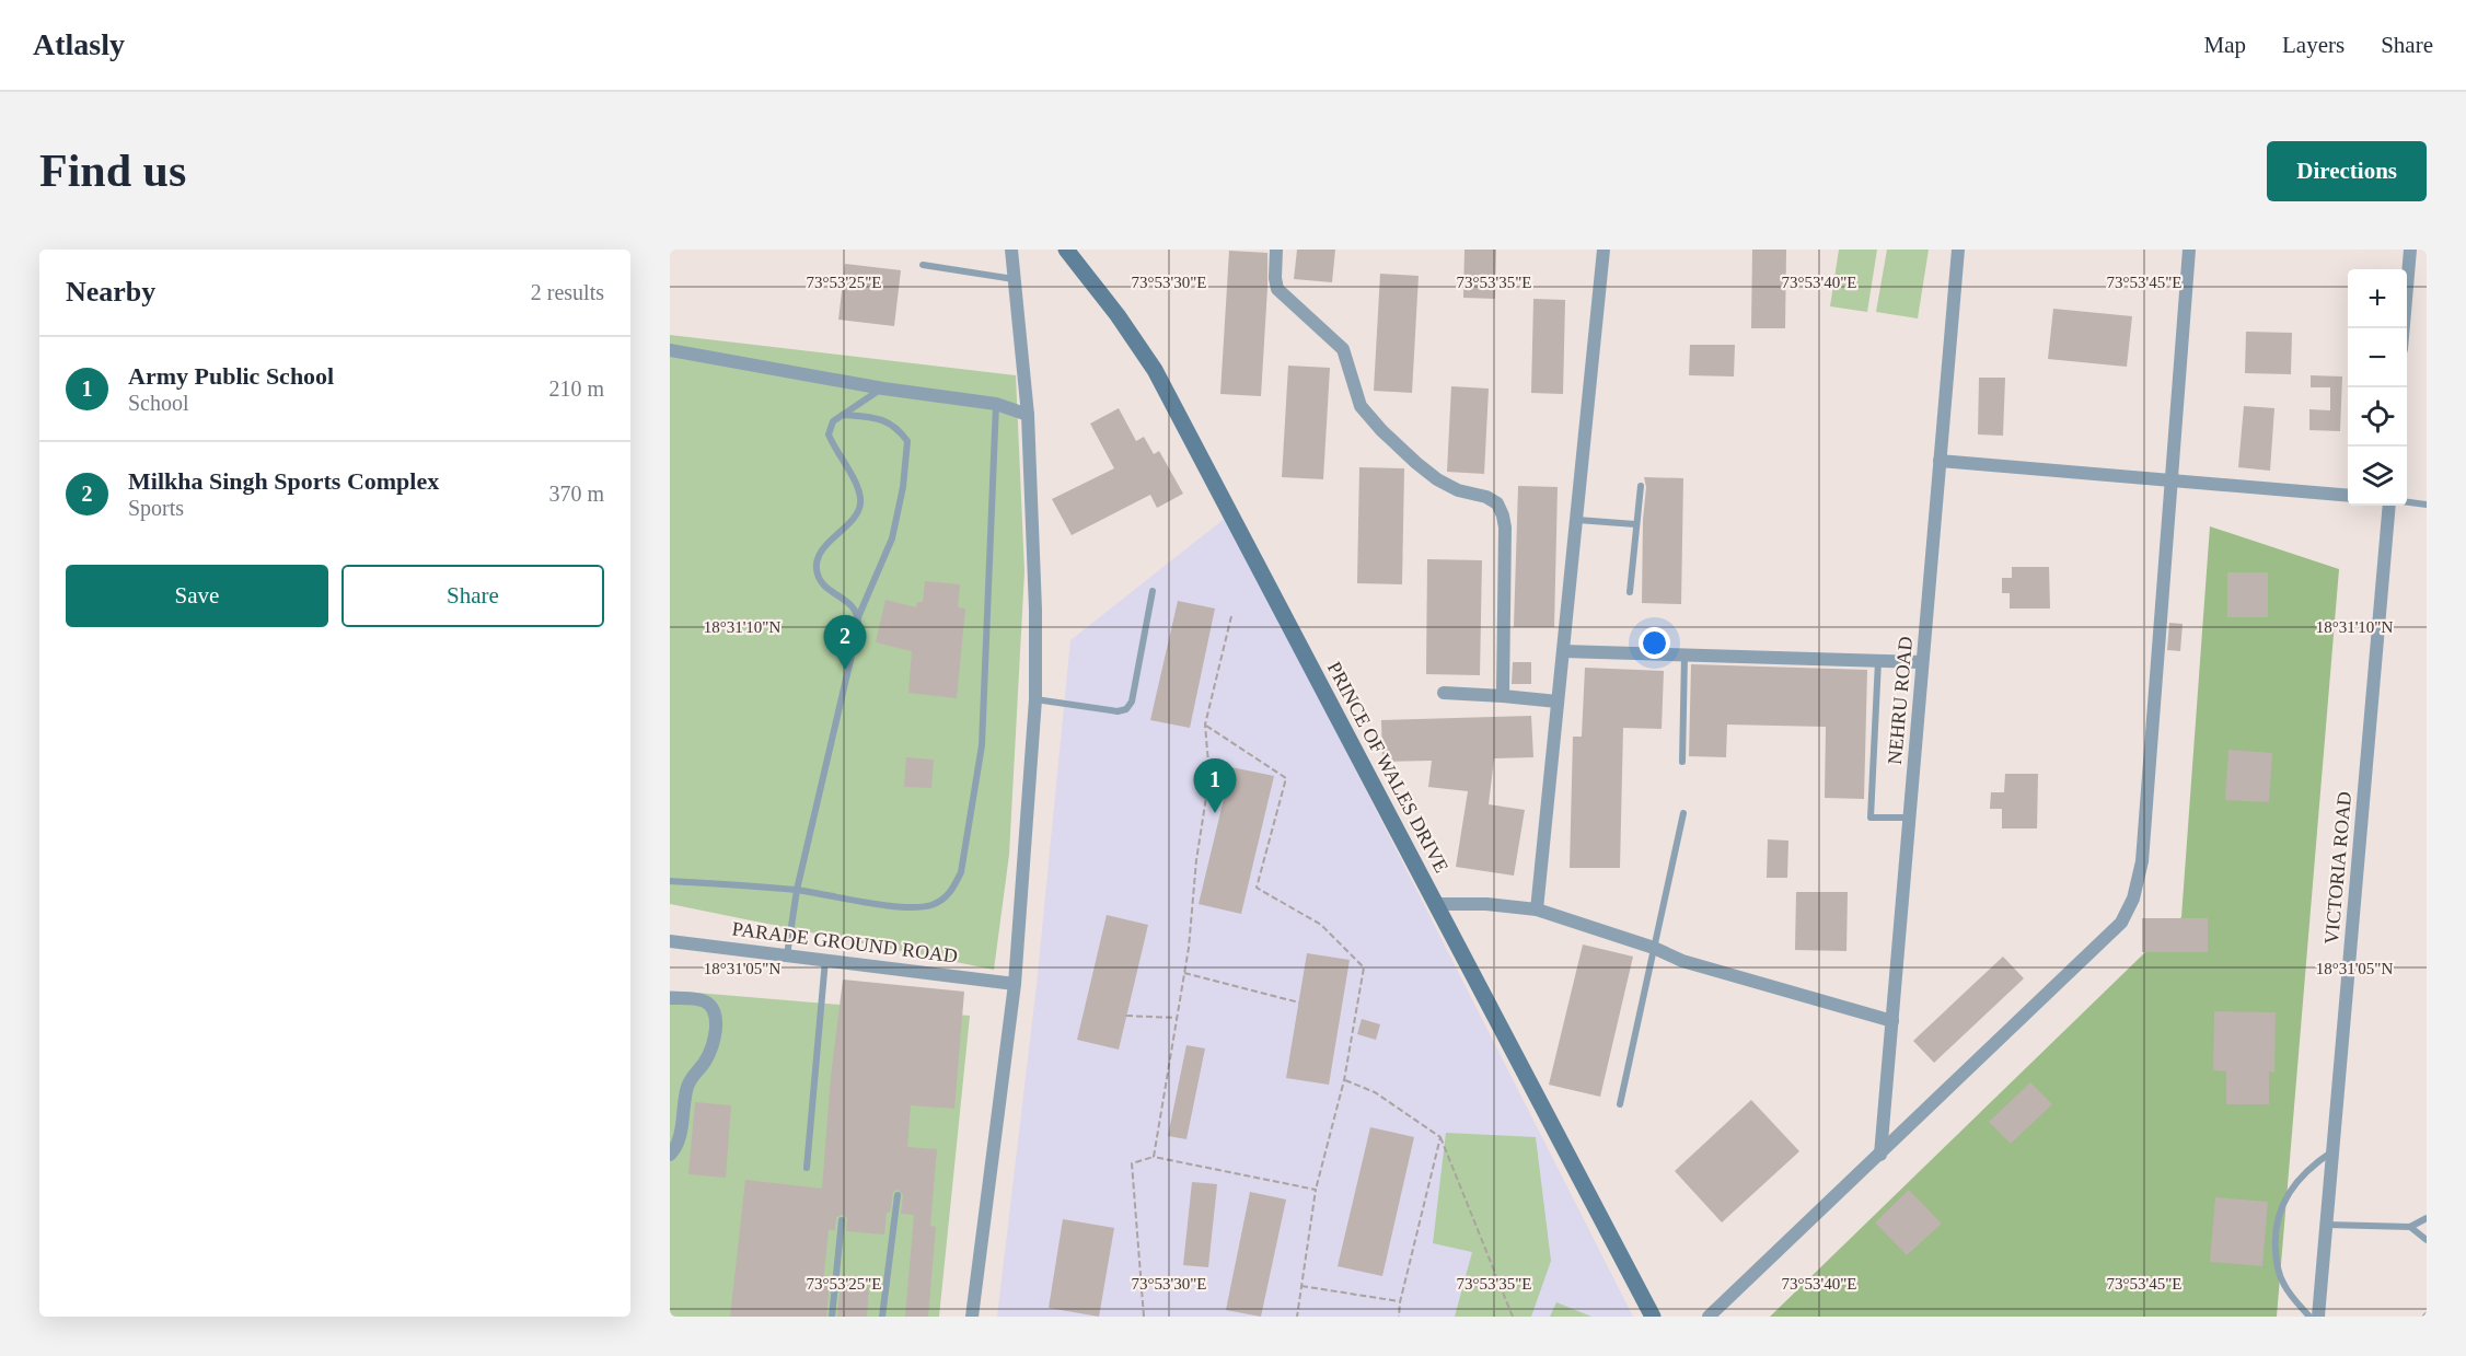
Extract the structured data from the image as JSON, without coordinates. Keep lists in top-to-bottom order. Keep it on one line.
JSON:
{"streets":{"main road":["PRINCE OF WALES DRIVE"],"street":["NEHRU ROAD","VICTORIA ROAD","PARADE GROUND ROAD"]},"page":{"header":"Atlasly","nav":["Map","Layers","Share"],"buttons":["Directions",["Save","Share"]],"title":"Find us","heading":["Nearby","2 results"],"map_buttons":["+","−"],"list":[{"mark":"1","name":"Army Public School","note":"School","value":"210 m"},{"mark":"2","name":"Milkha Singh Sports Complex","note":"Sports","value":"370 m"}],"pins":["2","1"]},"coordinates":["73°53'25\"E","73°53'30\"E","73°53'35\"E","73°53'40\"E","73°53'45\"E","18°31'10\"N","18°31'05\"N"]}
